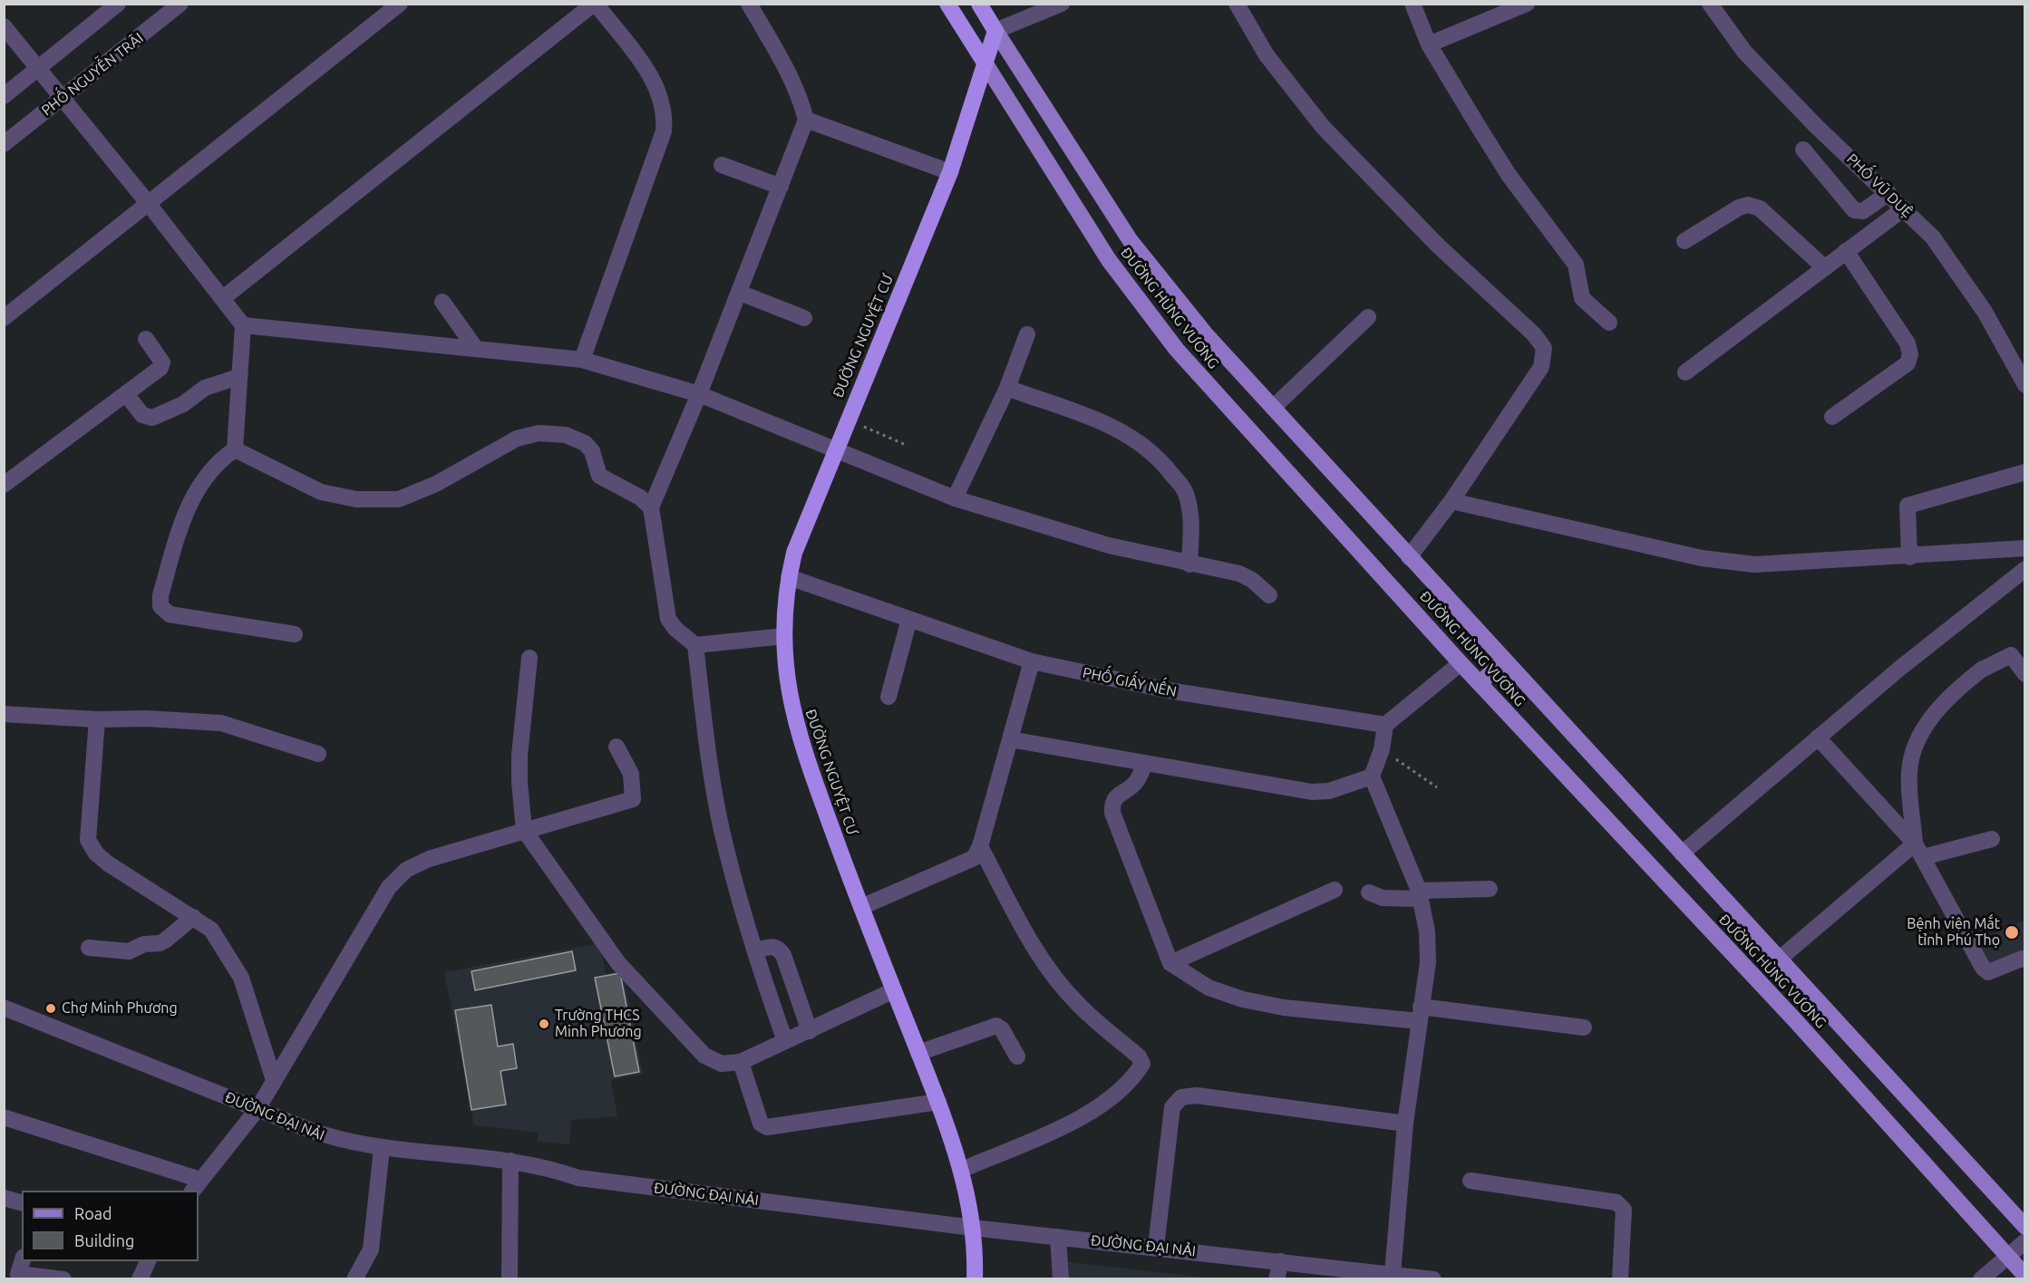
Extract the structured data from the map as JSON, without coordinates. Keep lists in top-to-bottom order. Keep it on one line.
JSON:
{"streets":{"highway":["ĐƯỜNG HÙNG VƯƠNG","ĐƯỜNG NGUYỆT CƯ"],"street":["PHỐ NGUYỄN TRÃI","PHỐ VŨ DUỆ","PHỐ GIẤY NẾN","ĐƯỜNG ĐẠI NẢI"]},"crossings":[["ĐƯỜNG HÙNG VƯƠNG","ĐƯỜNG NGUYỆT CƯ"],["ĐƯỜNG NGUYỆT CƯ","PHỐ GIẤY NẾN"],["ĐƯỜNG NGUYỆT CƯ","ĐƯỜNG ĐẠI NẢI"]],"places":["Bệnh viện Mắt tỉnh Phú Thọ","Chợ Minh Phương","Trường THCS Minh Phương"],"legend":["Road","Building"]}
